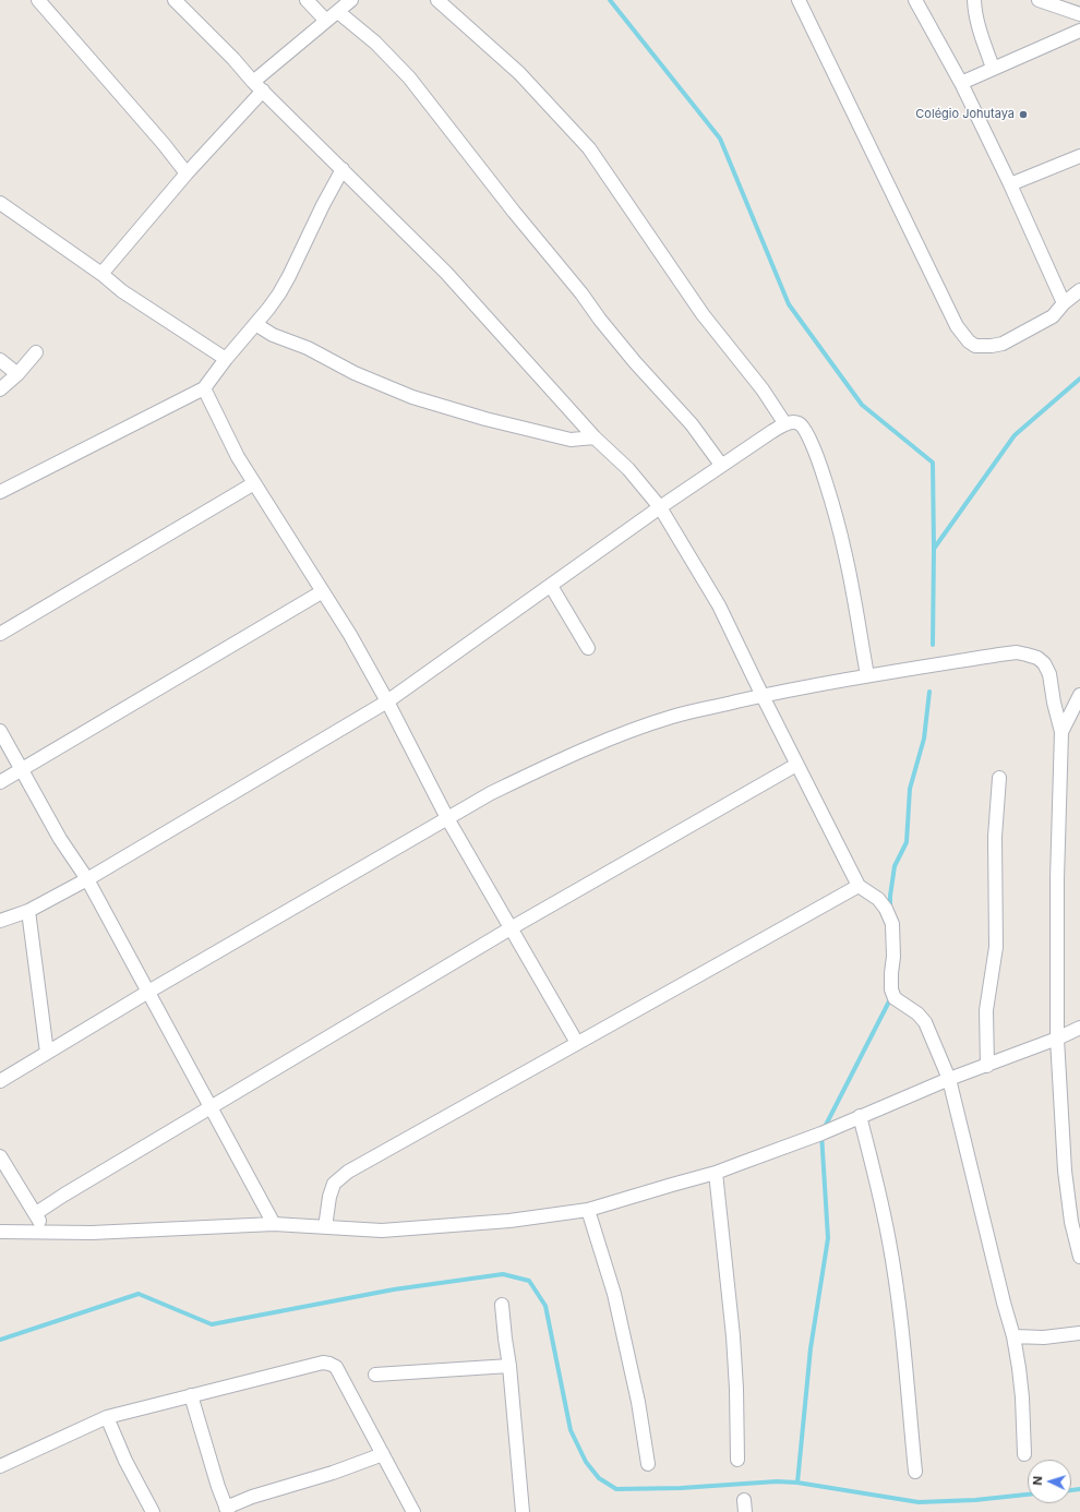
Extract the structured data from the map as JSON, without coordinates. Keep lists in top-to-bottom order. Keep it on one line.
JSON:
{"places":["Colégio Johutaya"],"north":"left"}
